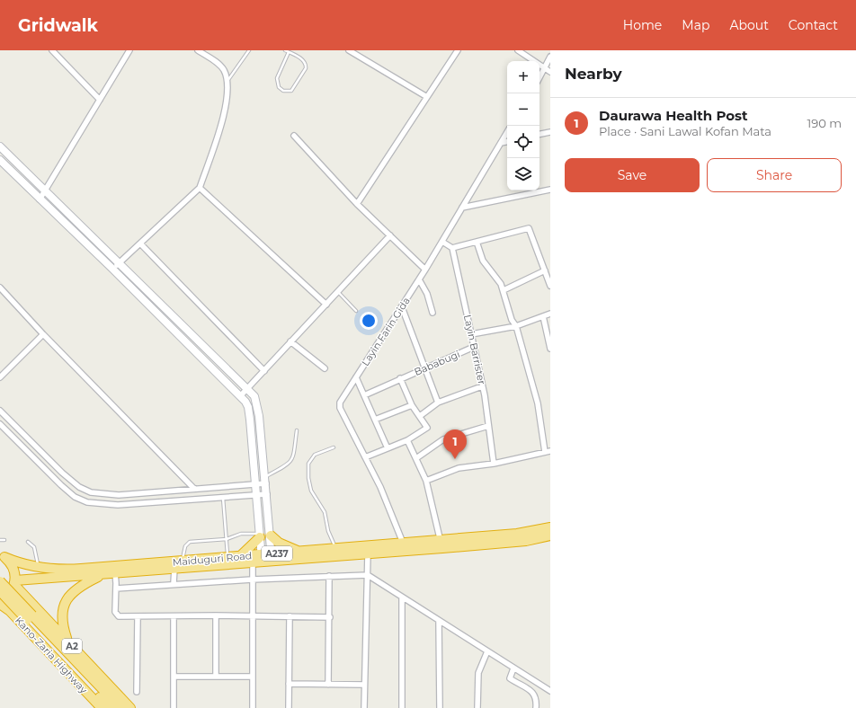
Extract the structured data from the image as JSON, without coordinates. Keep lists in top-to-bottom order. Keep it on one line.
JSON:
{"streets":{"highway":["A237","Maiduguri Road","A2","Kano-Zaria Highway"],"street":["Layin Farin Gida","Layin Barrister","Bababugi"]},"crossings":[["Layin Farin Gida","Maiduguri Road"],["Layin Barrister","Bababugi"],["Maiduguri Road","Kano-Zaria Highway"]],"page":{"header":"Gridwalk","nav":["Home","Map","About","Contact"],"heading":"Nearby","map_buttons":["+","−"],"list":[{"mark":"1","name":"Daurawa Health Post","note":"Place · Sani Lawal Kofan Mata","value":"190 m"}],"buttons":["Save","Share"],"pins":"1"}}
